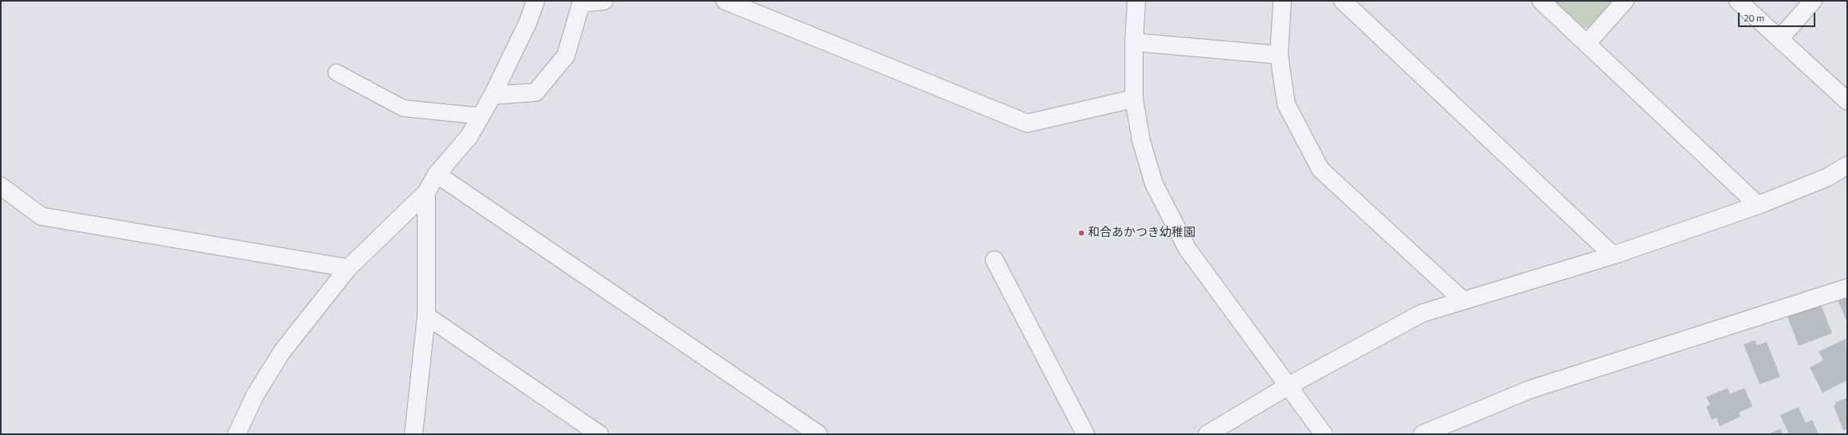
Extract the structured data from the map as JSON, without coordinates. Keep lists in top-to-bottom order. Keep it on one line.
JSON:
{"places":["和合あかつき幼稚園"],"scale_bar":"20 m"}
